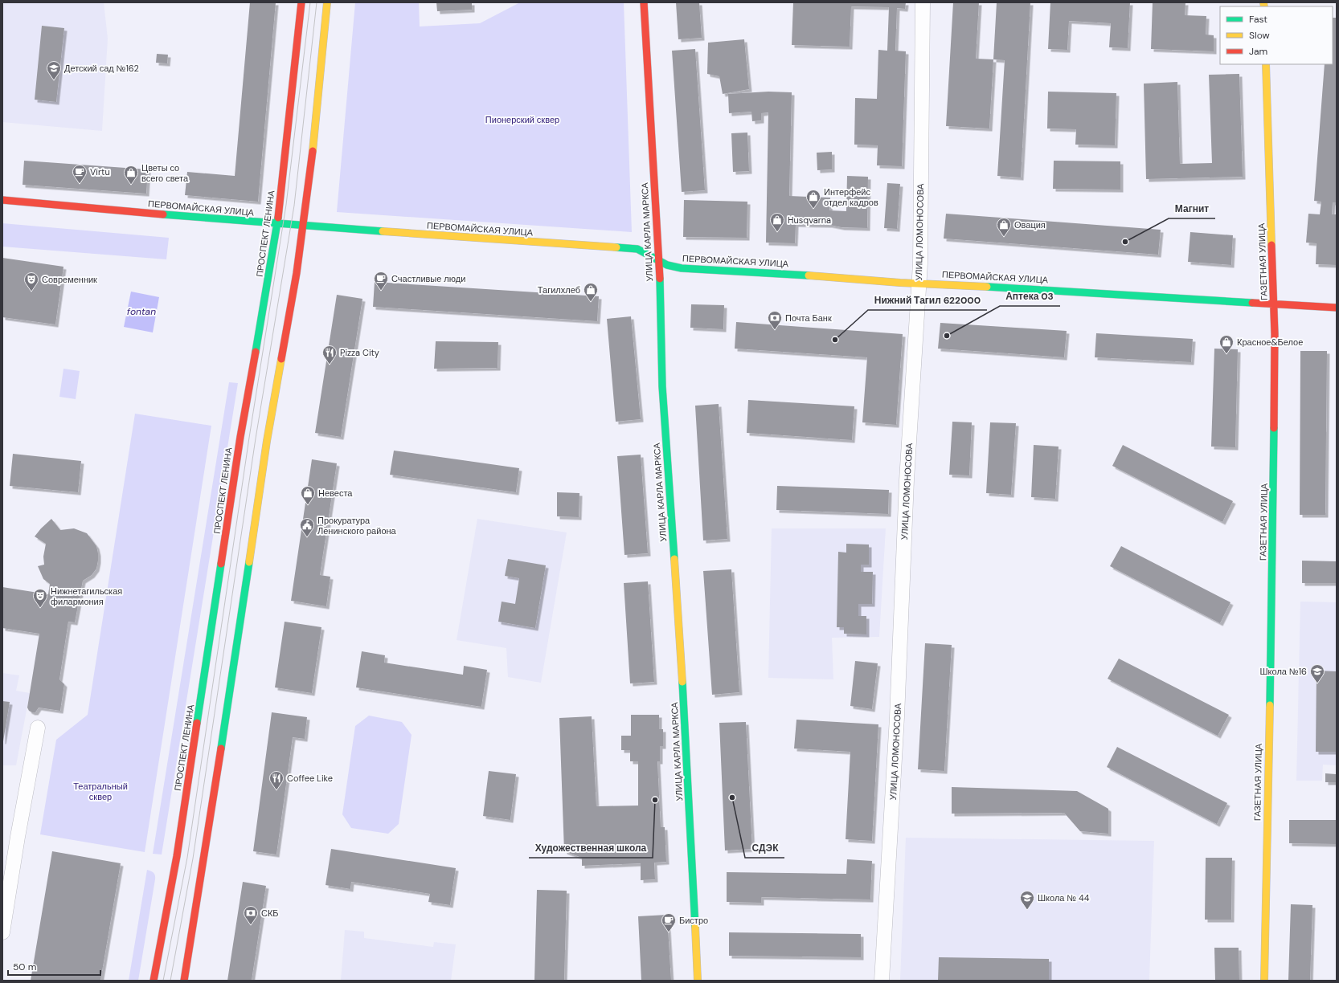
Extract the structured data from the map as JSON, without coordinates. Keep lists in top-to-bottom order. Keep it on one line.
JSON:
{"streets":{"main road":["ПЕРВОМАЙСКАЯ УЛИЦА","УЛИЦА КАРЛА МАРКСА","ПРОСПЕКТ ЛЕНИНА","ГАЗЕТНАЯ УЛИЦА"],"street":["УЛИЦА ЛОМОНОСОВА"]},"crossings":[["ПЕРВОМАЙСКАЯ УЛИЦА","УЛИЦА КАРЛА МАРКСА"],["ПЕРВОМАЙСКАЯ УЛИЦА","УЛИЦА ЛОМОНОСОВА"],["ПЕРВОМАЙСКАЯ УЛИЦА","ПРОСПЕКТ ЛЕНИНА"],["ПЕРВОМАЙСКАЯ УЛИЦА","ГАЗЕТНАЯ УЛИЦА"]],"water":["fontan"],"parks":["Пионерский сквер","Театральный сквер"],"places":{"school or university":["Детский сад №162","Школа №16","Школа № 44"],"cafe":["Virtu","Счастливые люди","Бистро"],"shop":["Цветы со всего света","Интерфейс отдел кадров","Husqvarna","Овация","Тагилхлеб","Красное&Белое","Невеста"],"other":["Магнит","Аптека 03","Нижний Тагил 622000","СДЭК","Художественная школа"],"theatre":["Современник","Нижнетагильская филармония"],"bank":["Почта Банк","СКБ"],"restaurant":["Pizza City","Coffee Like"],"public building":["Прокуратура Ленинского района"]},"legend":["Fast","Slow","Jam"],"scale_bar":"50 m"}
